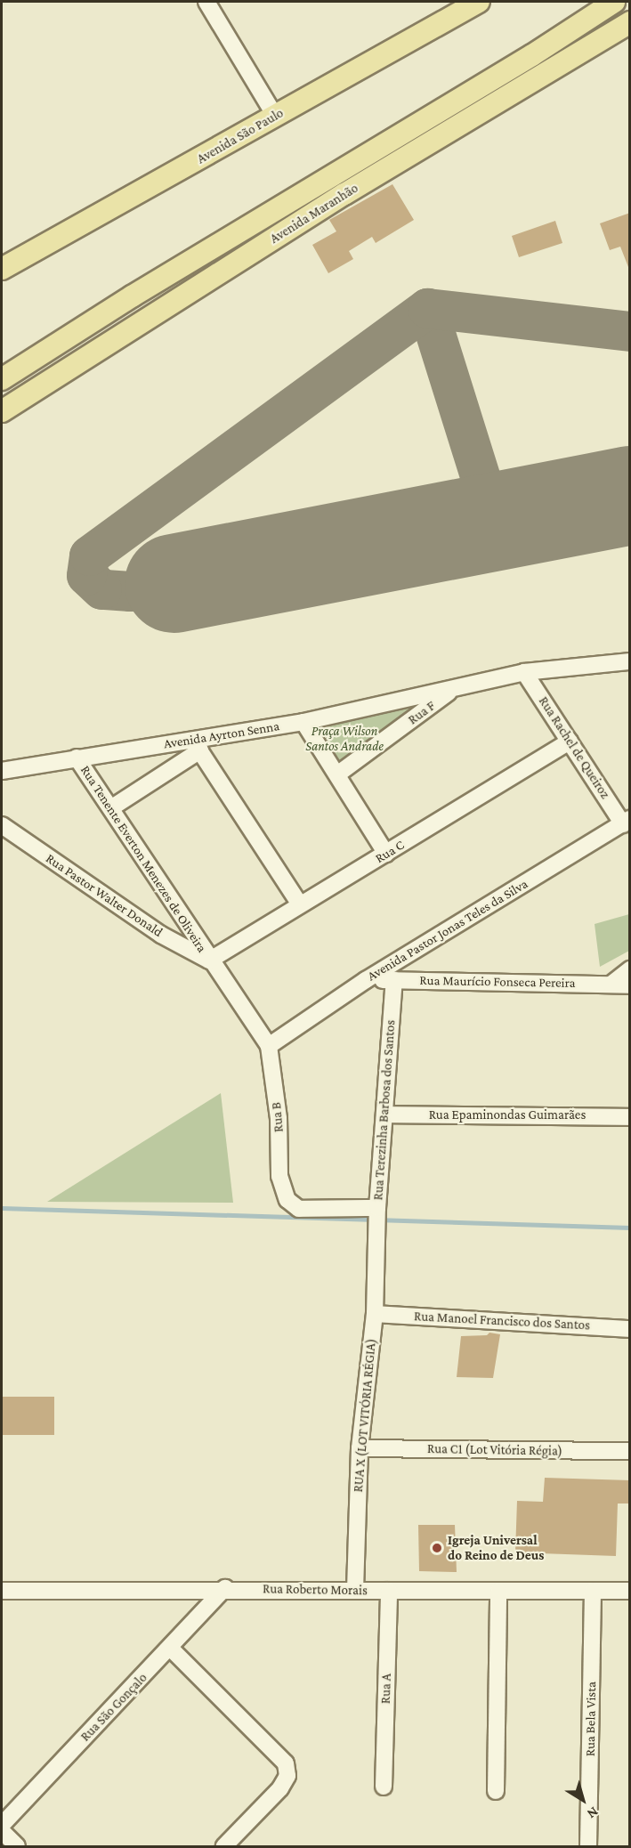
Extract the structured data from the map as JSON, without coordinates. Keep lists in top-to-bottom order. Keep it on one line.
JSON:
{"streets":{"main road":["Avenida São Paulo","Avenida Maranhão"],"street":["Rua F","Avenida Ayrton Senna","Rua Rachel de Queiroz","Rua C","Rua Tenente Everton Menezes de Oliveira","Rua Pastor Walter Donald","Avenida Pastor Jonas Teles da Silva","Rua Maurício Fonseca Pereira","Rua Terezinha Barbosa dos Santos","Rua Epaminondas Guimarães","Rua B","Rua Manoel Francisco dos Santos","RUA X (LOT VITÓRIA RÉGIA)","Rua C1 (Lot Vitória Régia)","Rua Roberto Morais","Rua A","Rua São Gonçalo","Rua Bela Vista"]},"crossings":[["Rua F","Avenida Ayrton Senna"],["Avenida Ayrton Senna","Rua Rachel de Queiroz"],["Avenida Ayrton Senna","Rua Tenente Everton Menezes de Oliveira"],["Rua Rachel de Queiroz","Rua C"],["Rua Rachel de Queiroz","Avenida Pastor Jonas Teles da Silva"],["Rua C","Rua Tenente Everton Menezes de Oliveira"],["Rua C","Rua Pastor Walter Donald"],["Rua C","Rua B"],["Rua Tenente Everton Menezes de Oliveira","Rua Pastor Walter Donald"],["Rua Tenente Everton Menezes de Oliveira","Rua B"],["Rua Pastor Walter Donald","Rua B"],["Avenida Pastor Jonas Teles da Silva","Rua Maurício Fonseca Pereira"],["Avenida Pastor Jonas Teles da Silva","Rua B"],["Rua Maurício Fonseca Pereira","Rua Terezinha Barbosa dos Santos"],["Rua Terezinha Barbosa dos Santos","Rua Epaminondas Guimarães"],["Rua Terezinha Barbosa dos Santos","Rua B"],["Rua Terezinha Barbosa dos Santos","RUA X (LOT VITÓRIA RÉGIA)"],["Rua Manoel Francisco dos Santos","RUA X (LOT VITÓRIA RÉGIA)"],["RUA X (LOT VITÓRIA RÉGIA)","Rua C1 (Lot Vitória Régia)"],["RUA X (LOT VITÓRIA RÉGIA)","Rua Roberto Morais"],["Rua Roberto Morais","Rua A"],["Rua Roberto Morais","Rua São Gonçalo"],["Rua Roberto Morais","Rua Bela Vista"]],"parks":["Praça Wilson Santos Andrade"],"places":["Igreja Universal do Reino de Deus"],"north":"bottom right"}
